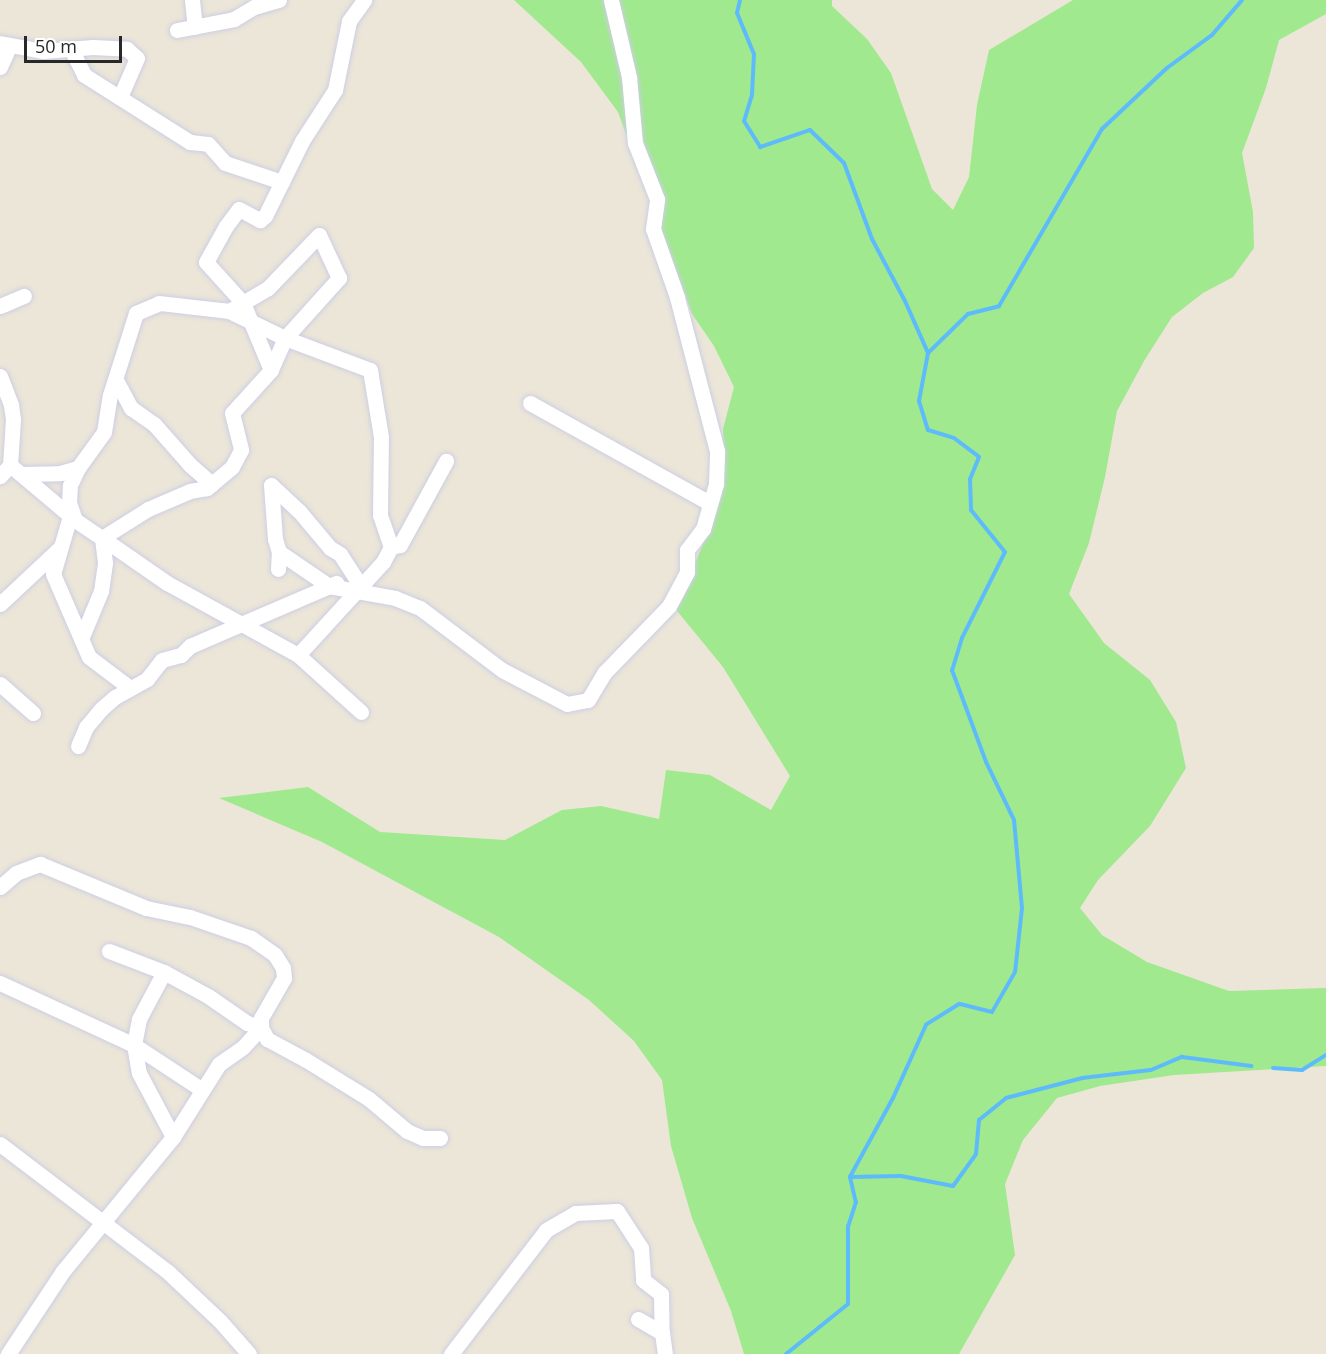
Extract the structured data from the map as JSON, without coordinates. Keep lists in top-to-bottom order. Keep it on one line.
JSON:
{"scale_bar":"50 m"}
